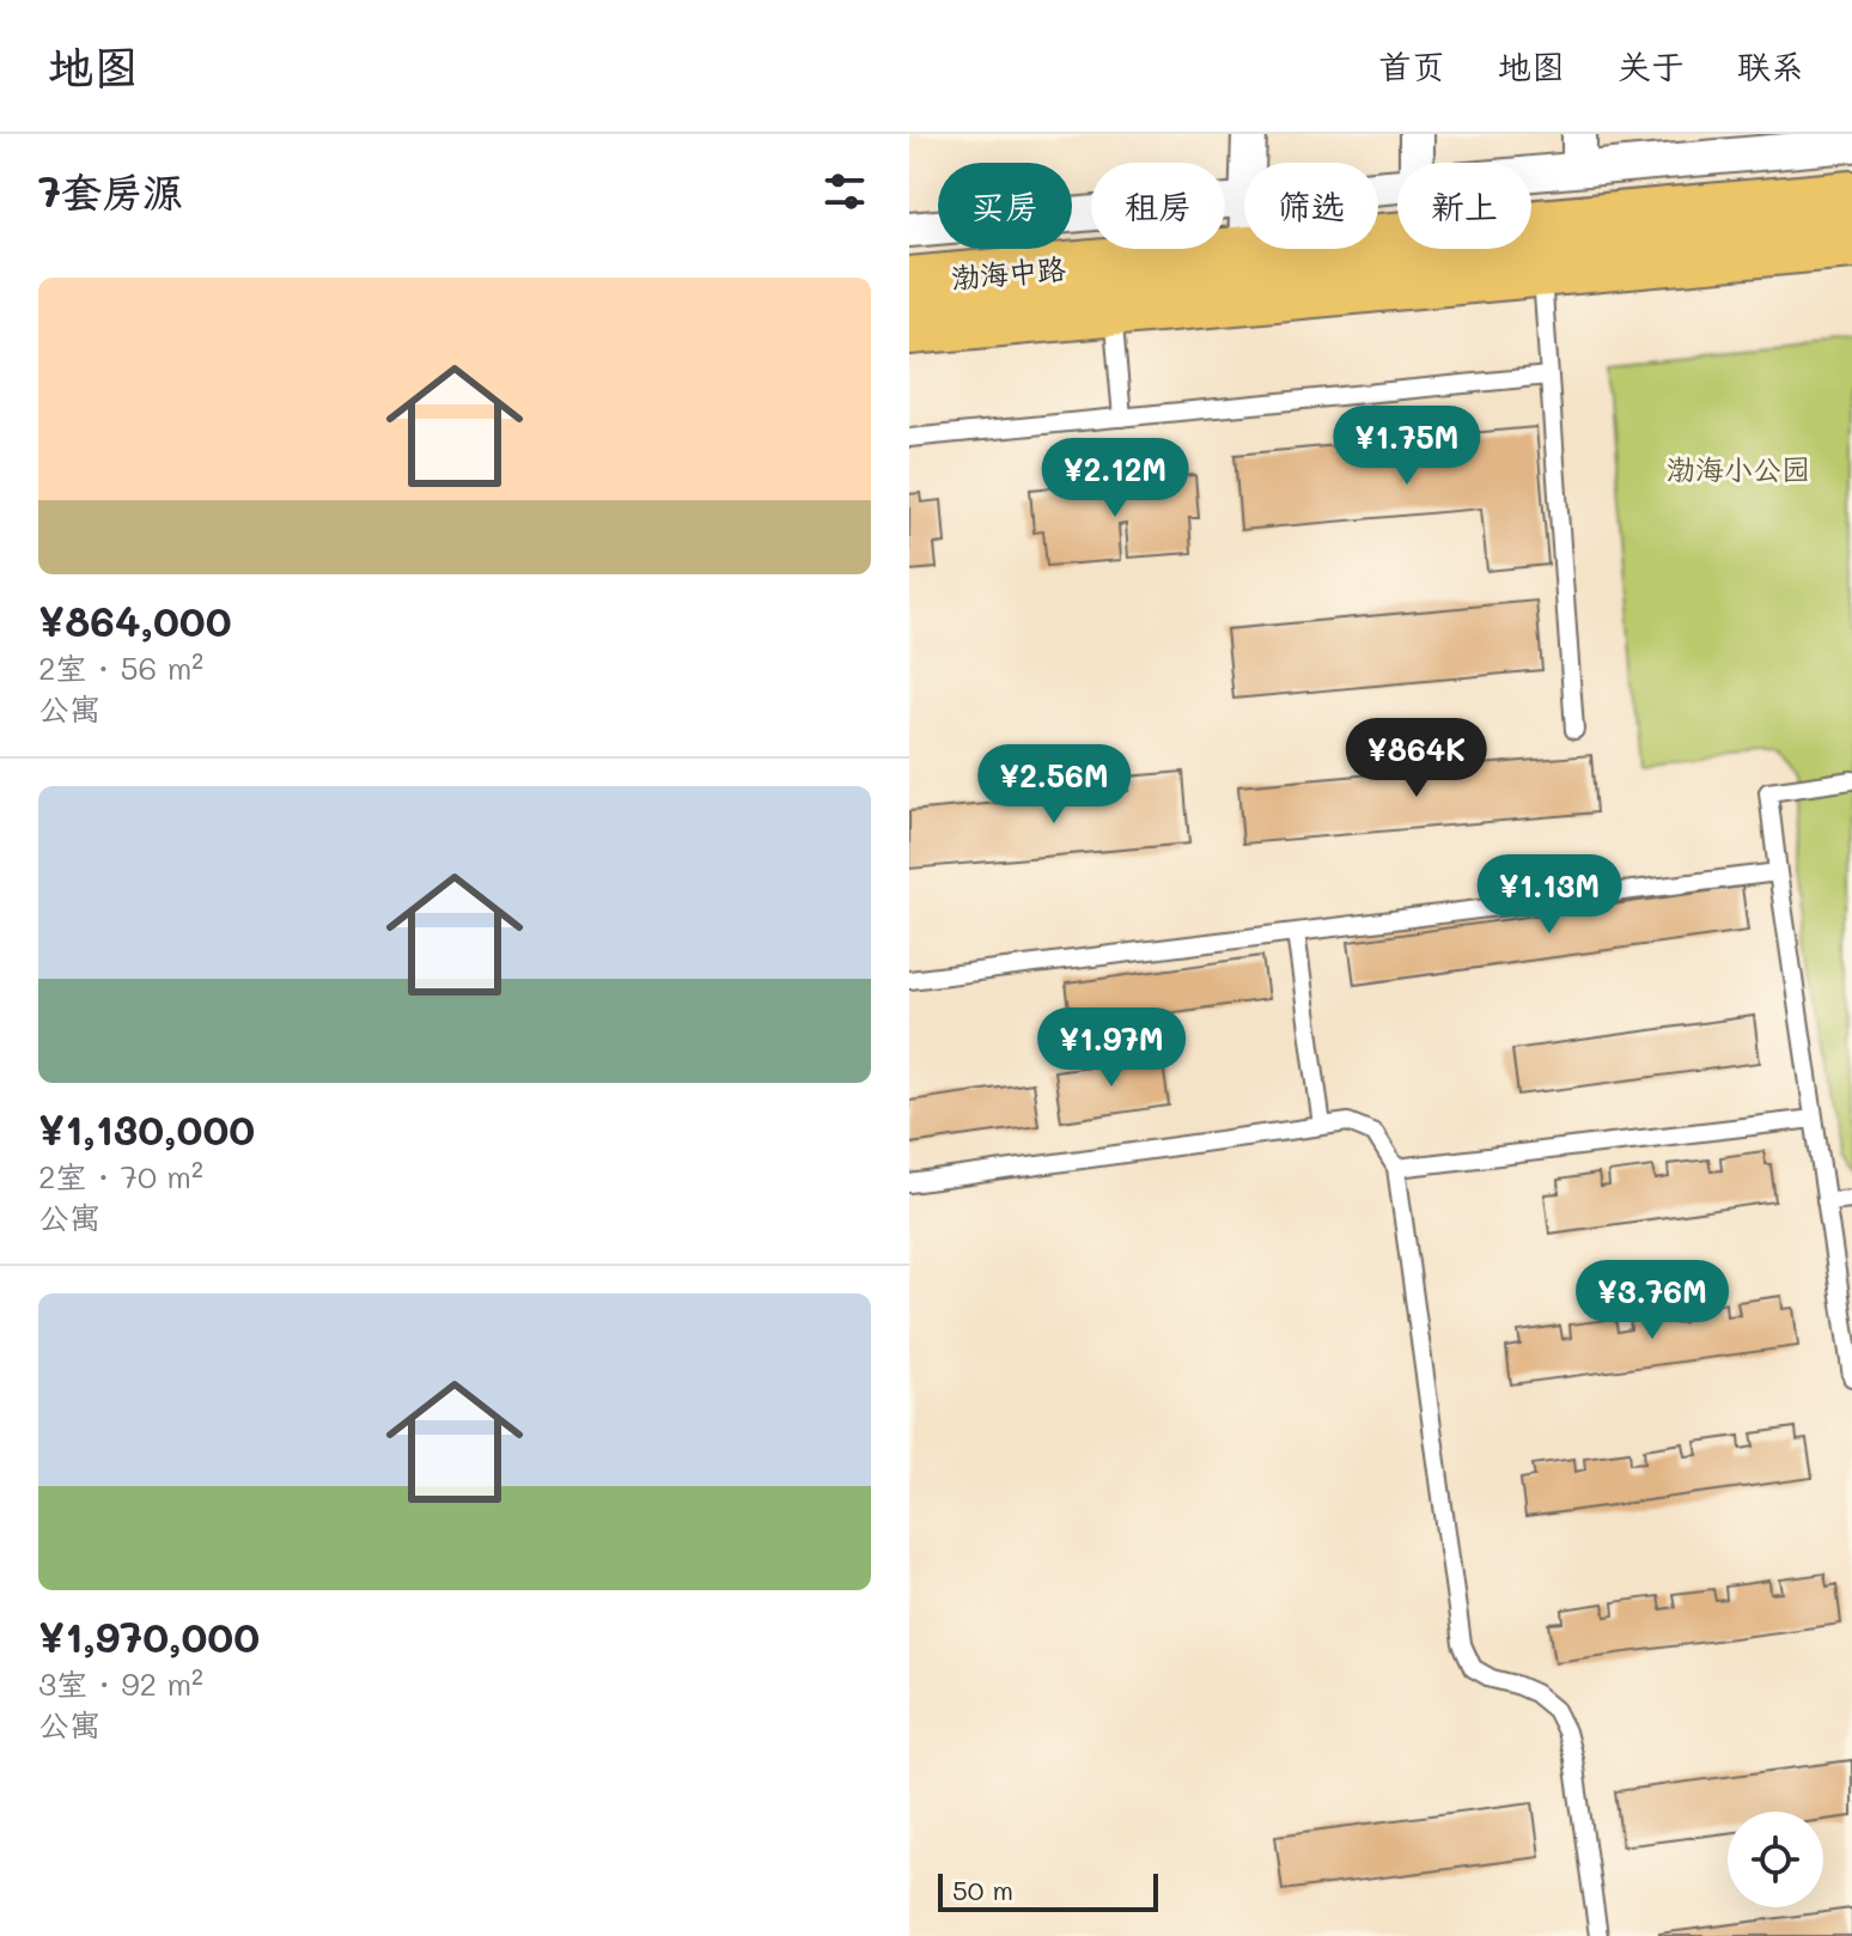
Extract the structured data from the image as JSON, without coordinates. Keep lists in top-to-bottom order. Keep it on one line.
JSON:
{"streets":{"main road":["渤海中路"]},"parks":["渤海小公园"],"scale_bar":"50 m","page":{"header":"地图","nav":["首页","地图","关于","联系"],"heading":"7套房源","chip":["买房","租房","筛选","新上"],"list":[{"name":"¥864,000","note":"2室 · 56 m² · 公寓"},{"name":"¥1,130,000","note":"2室 · 70 m² · 公寓"},{"name":"¥1,970,000","note":"3室 · 92 m² · 公寓"}],"price":["¥1.75M","¥2.12M","¥864K","¥2.56M","¥1.13M","¥1.97M","¥3.76M"],"scale":"50 m"}}
